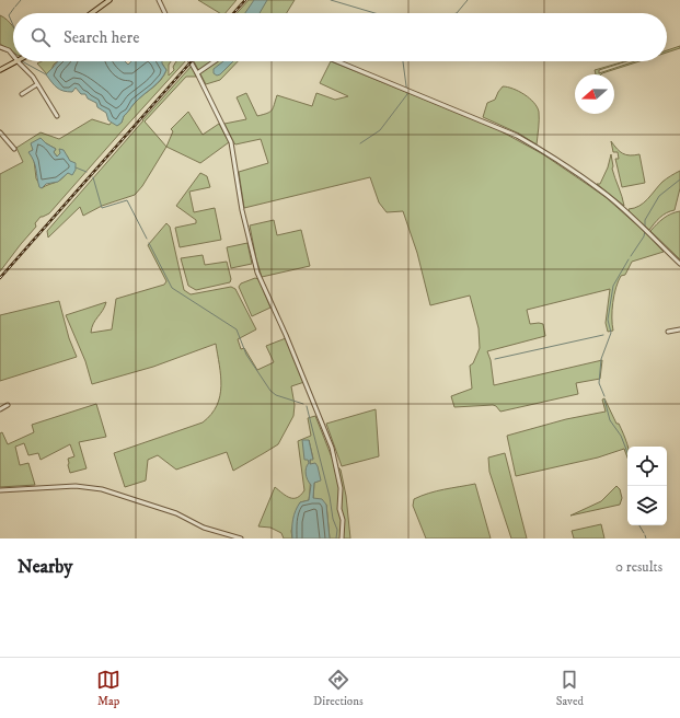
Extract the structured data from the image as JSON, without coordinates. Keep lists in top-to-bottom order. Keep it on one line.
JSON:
{"north":"left","page":{"search":"Search here","heading":["Nearby","0 results"],"nav":["Map","Directions","Saved"]}}
